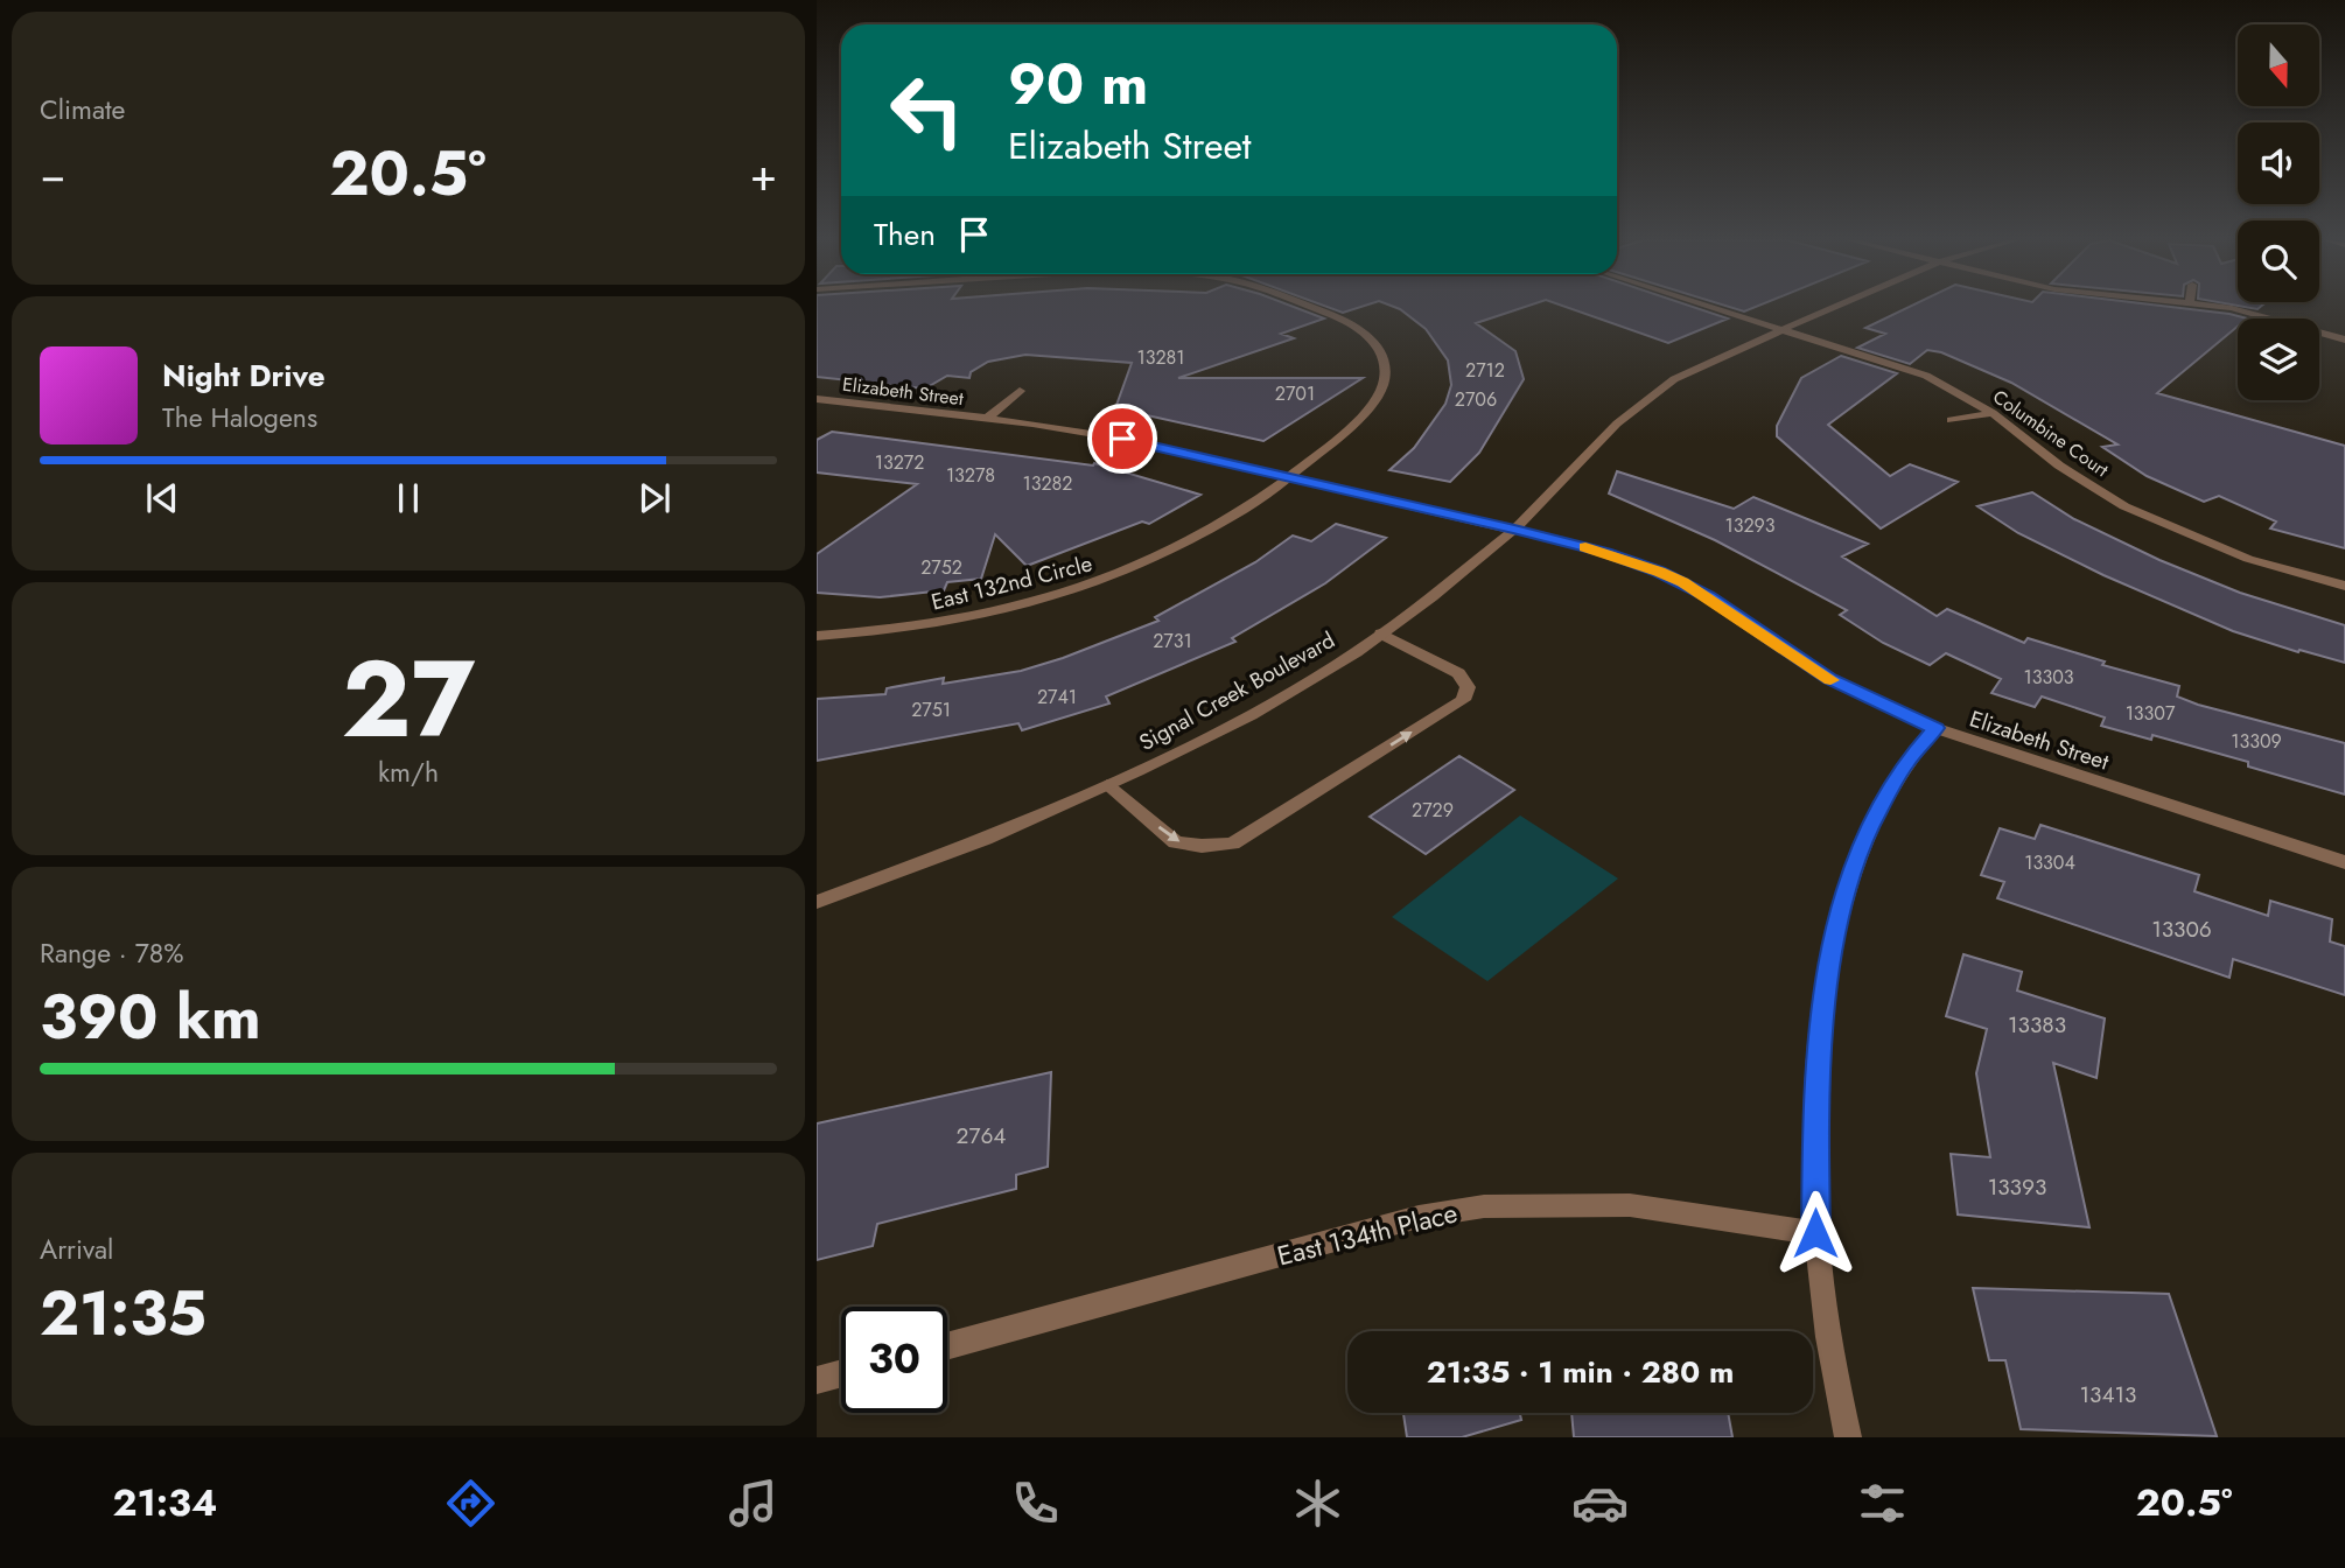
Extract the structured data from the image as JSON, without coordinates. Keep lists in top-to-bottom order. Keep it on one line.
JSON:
{"streets":{"street":["Elizabeth Street","Columbine Court","East 132nd Circle","Signal Creek Boulevard","East 134th Place"]},"crossings":[["Elizabeth Street","East 132nd Circle"],["Elizabeth Street","Signal Creek Boulevard"],["Columbine Court","Signal Creek Boulevard"]],"house_numbers":["13281","2712","2701","2706","13272","13278","13282","13293","2752","2731","13303","2741","2751","13307","13309","2729","13304","13306","13383","2764","13393","13413"],"north":"bottom","page":{"tile":["Climate",["27","km/h"],["Range · 78%","390 km"],["Arrival","21:35"]],"turn":["90 m","Elizabeth Street"],"heat":["−","20.5°","+"],"then":"Then","song":["Night Drive","The Halogens"],"limit":"30","trip":"21:35 · 1 min · 280 m","tabs":["21:34","20.5°"]}}
